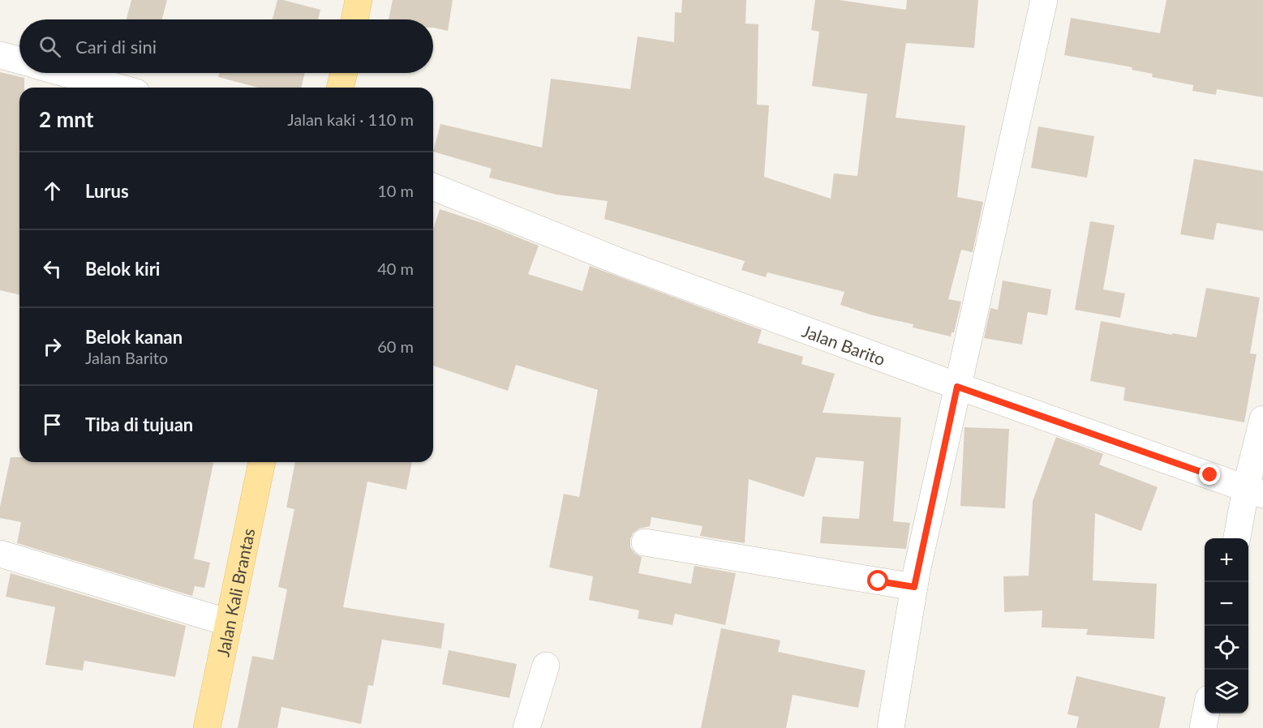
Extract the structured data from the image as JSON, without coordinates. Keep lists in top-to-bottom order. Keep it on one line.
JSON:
{"streets":{"main road":["Jalan Kali Brantas"],"street":["Jalan Barito"]},"page":{"search":"Cari di sini","heading":["2 mnt","Jalan kaki · 110 m"],"list":[["Lurus","10 m"],["Belok kiri","40 m"],["Belok kanan","Jalan Barito","60 m"],"Tiba di tujuan"],"map_buttons":["+","−"]}}
